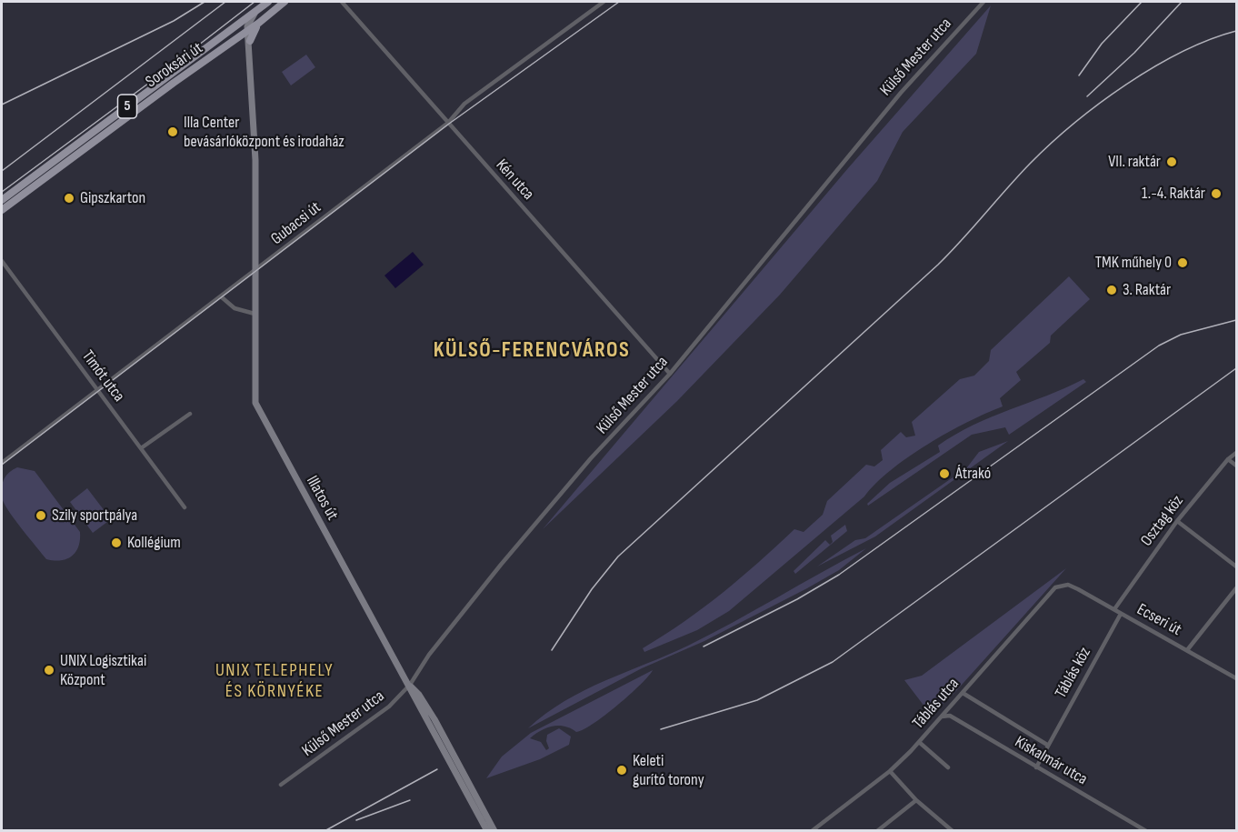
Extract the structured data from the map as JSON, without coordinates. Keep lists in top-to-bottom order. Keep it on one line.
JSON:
{"streets":{"main road":["Soroksári út","5"],"street":["Külső Mester utca","Kén utca","Gubacsi út","Timót utca","Illatos út","Osztag köz","Ecseri út","Táblás köz","Táblás utca","Kiskalmár utca"]},"crossings":[["Külső Mester utca","Kén utca"],["Külső Mester utca","Illatos út"],["Soroksári út","Illatos út"],["Kén utca","Gubacsi út"],["Gubacsi út","Timót utca"],["Gubacsi út","Illatos út"],["Osztag köz","Ecseri út"],["Ecseri út","Táblás köz"],["Ecseri út","Táblás utca"],["Táblás köz","Kiskalmár utca"],["Táblás utca","Kiskalmár utca"]],"districts":["KÜLSŐ-FERENCVÁROS","UNIX TELEPHELY ÉS KÖRNYÉKE"],"places":["Illa Center bevásárlóközpont és irodaház","VII. raktár","1.-4. Raktár","Gipszkarton","TMK műhely 0","3. Raktár","Átrakó","Szily sportpálya","Kollégium","UNIX Logisztikai Központ","Keleti gurító torony"]}
